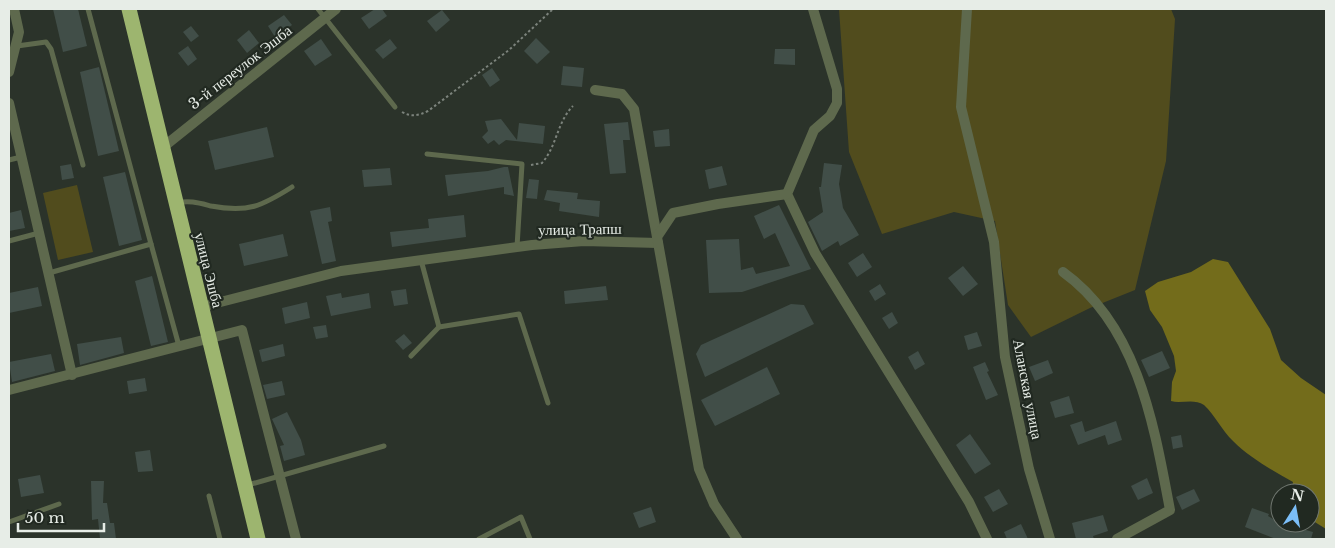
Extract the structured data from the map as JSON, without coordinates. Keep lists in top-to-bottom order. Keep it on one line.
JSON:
{"streets":{"highway":["улица Эшба"],"street":["3-й переулок Эшба","улица Трапш","Аланская улица"]},"crossings":[["3-й переулок Эшба","улица Эшба"],["улица Трапш","улица Эшба"]],"scale_bar":"50 m","north":"top"}
